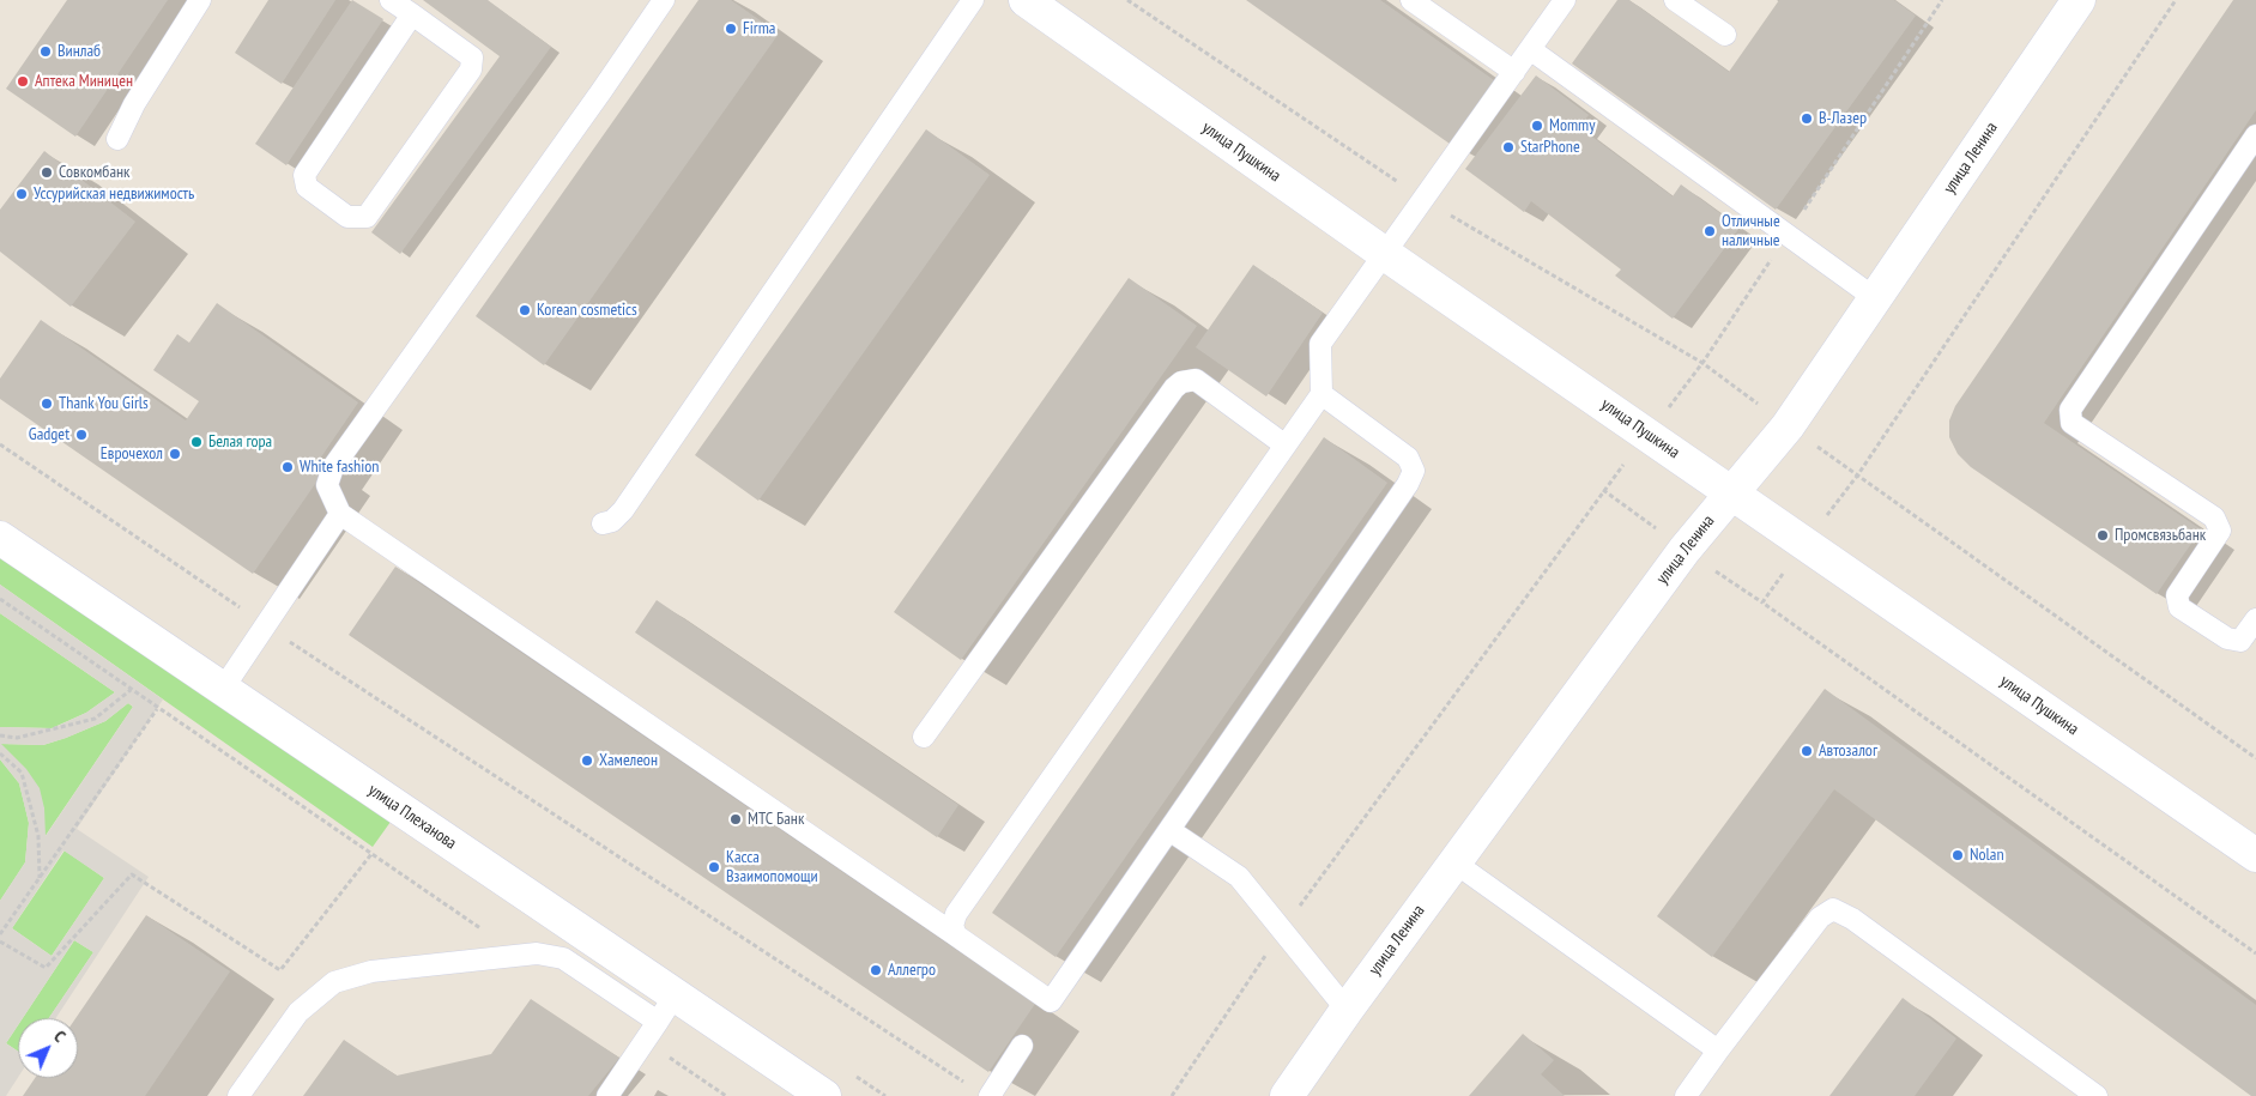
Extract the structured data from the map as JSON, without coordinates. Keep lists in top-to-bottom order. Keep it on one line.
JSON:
{"streets":{"main road":["улица Пушкина","улица Ленина","улица Плеханова"]},"crossings":[["улица Пушкина","улица Ленина"]],"places":["Firma","Винлаб","Аптека Миницен","В-Лазер","Mommy","StarPhone","Совкомбанк","Уссурийская недвижимость","Отличные наличные","Korean cosmetics","Thank You Girls","Gadget","Белая гора","Еврочехол","White fashion","Промсвязьбанк","Автозалог","Хамелеон","МТС Банк","Nolan","Касса Взаимопомощи","Аллегро"],"north":"top right"}
